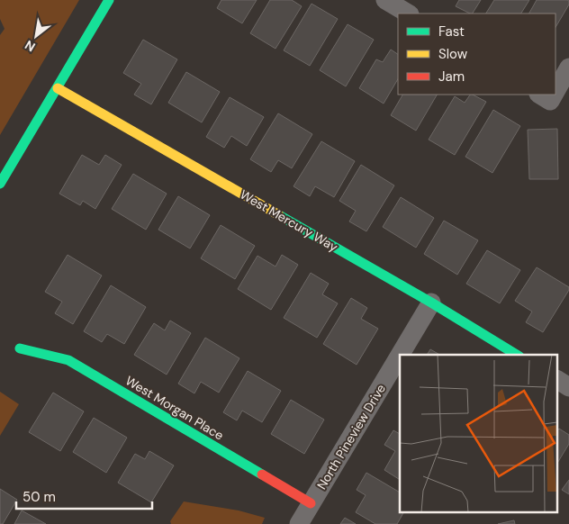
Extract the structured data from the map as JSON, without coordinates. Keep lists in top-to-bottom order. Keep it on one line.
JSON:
{"streets":{"street":["West Mercury Way","West Morgan Place","North Pineview Drive"]},"crossings":[["West Mercury Way","North Pineview Drive"],["West Morgan Place","North Pineview Drive"]],"legend":["Fast","Slow","Jam"],"scale_bar":"50 m","north":"bottom left"}
